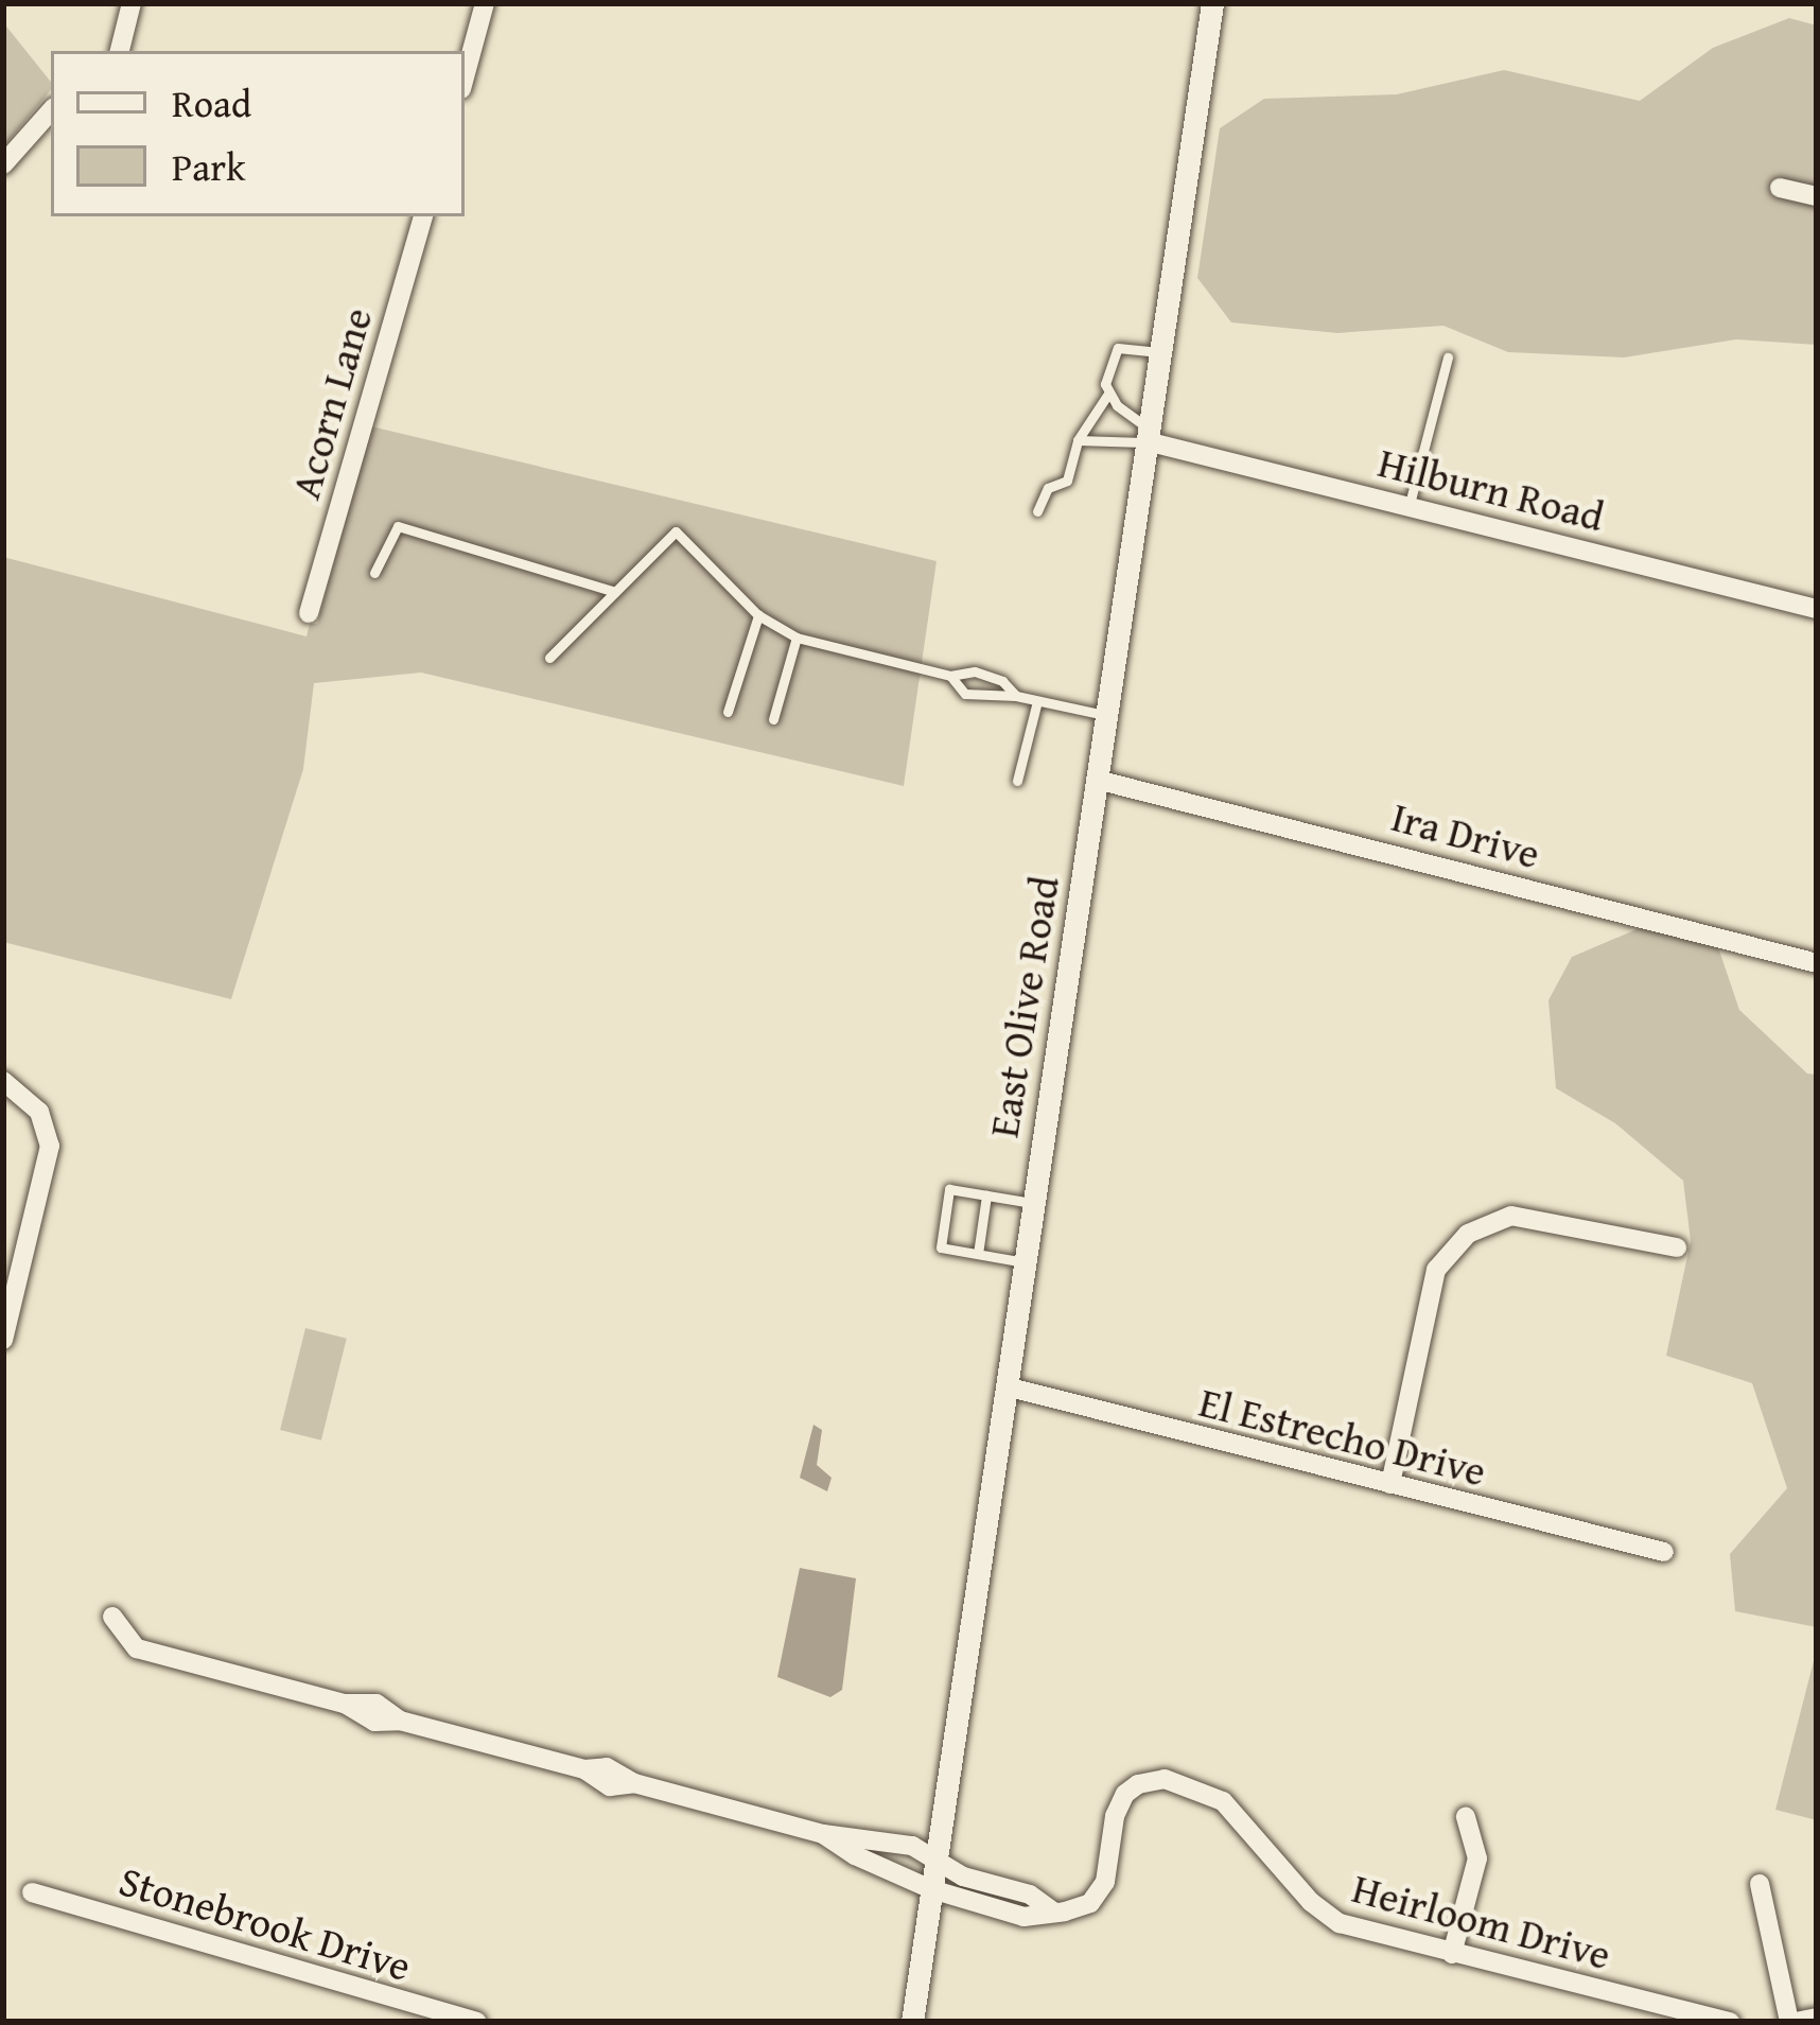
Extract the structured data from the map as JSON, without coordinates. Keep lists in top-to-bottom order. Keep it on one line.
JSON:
{"streets":{"street":["Acorn Lane","Hilburn Road","Ira Drive","East Olive Road","El Estrecho Drive","Heirloom Drive","Stonebrook Drive"]},"crossings":[["Hilburn Road","East Olive Road"],["Ira Drive","East Olive Road"],["East Olive Road","El Estrecho Drive"]],"legend":["Road","Park"]}
